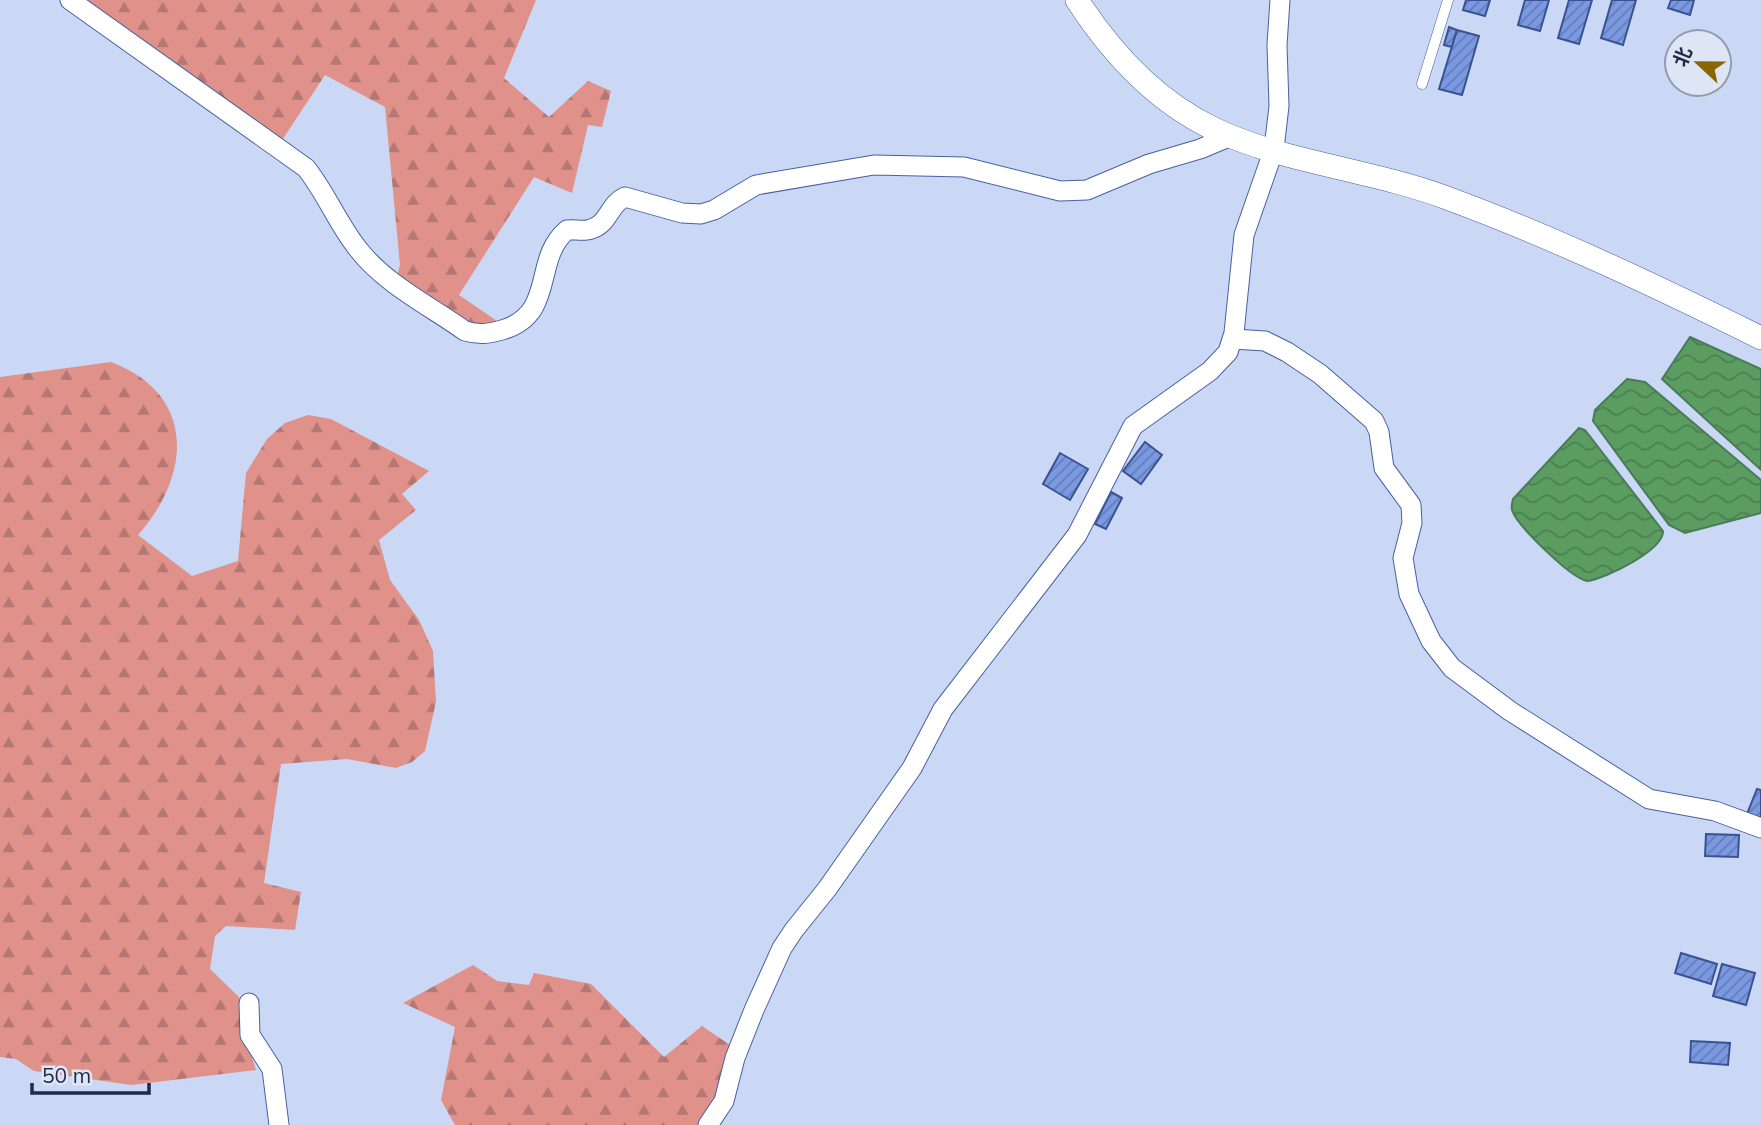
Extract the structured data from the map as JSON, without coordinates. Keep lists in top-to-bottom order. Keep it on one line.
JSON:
{"scale_bar":"50 m","north":"left"}
